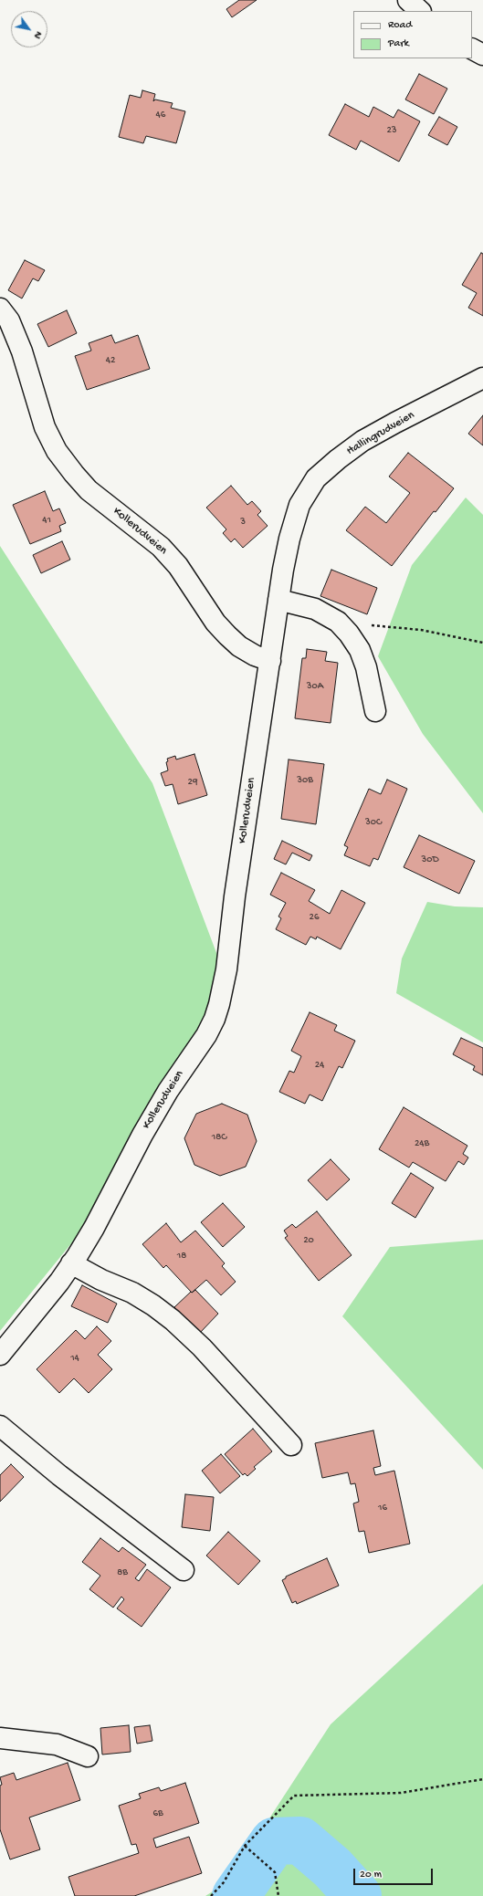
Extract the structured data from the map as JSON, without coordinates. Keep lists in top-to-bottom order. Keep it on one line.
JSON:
{"streets":{"street":["Hallingrudveien","Kollerudveien"]},"crossings":[["Hallingrudveien","Kollerudveien"]],"house_numbers":["46","23","42","41","3","30A","30B","29","30C","30D","26","24","18C","24B","20","18","14","16","8B","6B"],"legend":["Road","Park"],"scale_bar":"20 m","north":"bottom right"}
